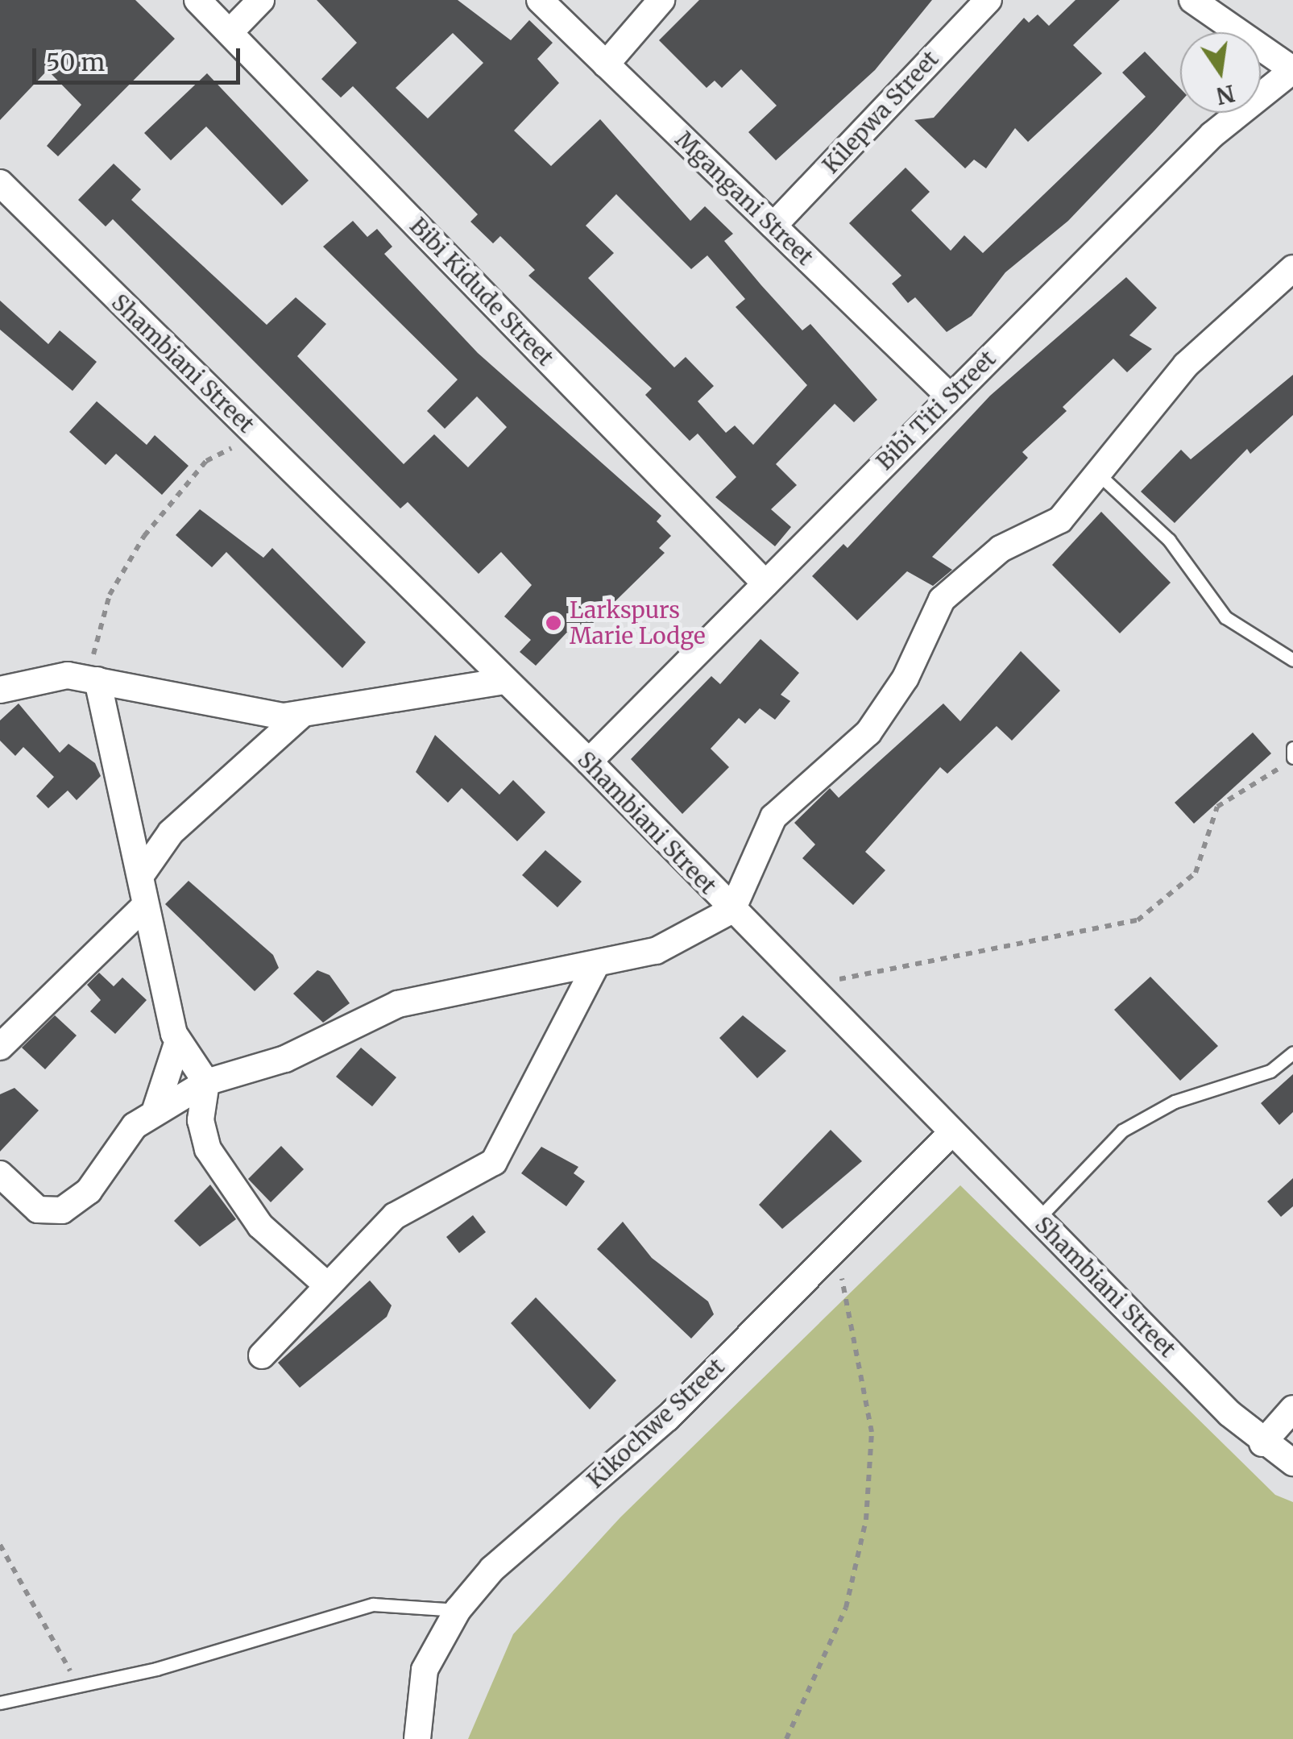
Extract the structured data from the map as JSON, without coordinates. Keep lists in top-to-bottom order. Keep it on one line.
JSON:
{"streets":{"street":["Kilepwa Street","Mgangani Street","Bibi Kidude Street","Shambiani Street","Bibi Titi Street","Kikochwe Street"]},"crossings":[["Kilepwa Street","Mgangani Street"],["Mgangani Street","Bibi Titi Street"],["Bibi Kidude Street","Bibi Titi Street"],["Shambiani Street","Bibi Titi Street"],["Shambiani Street","Kikochwe Street"]],"places":["Larkspurs Marie Lodge"],"scale_bar":"50 m","north":"bottom"}
